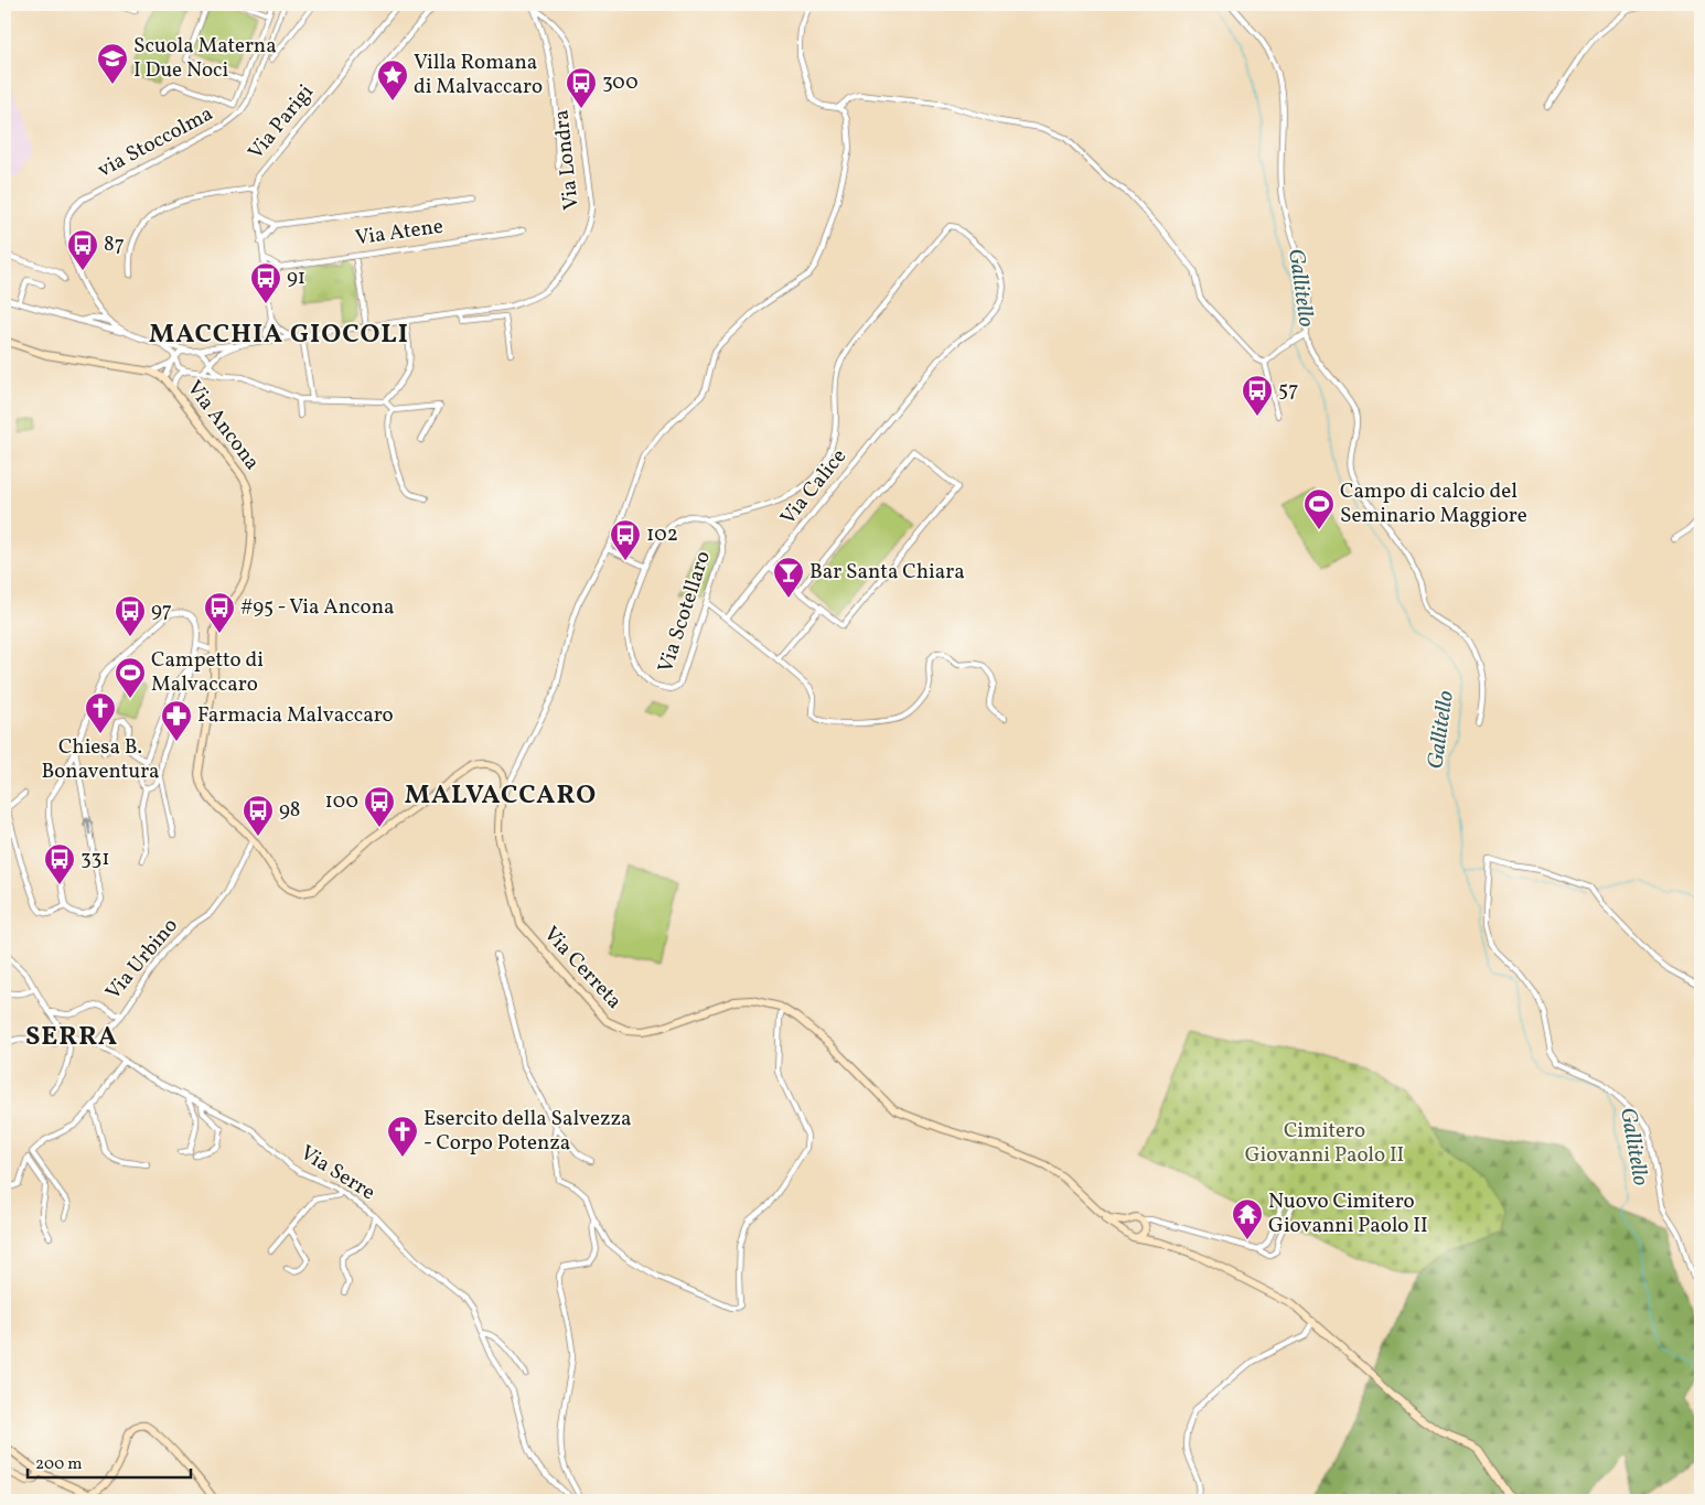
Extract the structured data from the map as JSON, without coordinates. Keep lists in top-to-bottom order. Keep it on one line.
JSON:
{"streets":{"street":["Via Parigi","via Stoccolma","Via Londra","Via Atene","Via Ancona","Via Calice","Via Scotellaro","Via Urbino","Via Cerreta","Via Serre"]},"crossings":[["Via Calice","Via Scotellaro"],["Via Urbino","Via Serre"]],"districts":["MACCHIA GIOCOLI","MALVACCARO","SERRA"],"water":["Gallitello"],"parks":["Cimitero Giovanni Paolo II"],"places":{"school or university":["Scuola Materna I Due Noci"],"place":["Villa Romana di Malvaccaro"],"bus stop":["300","87","91","57","102","#95 - Via Ancona","97","100","98","331"],"sports":["Campo di calcio del Seminario Maggiore","Campetto di Malvaccaro"],"bar":["Bar Santa Chiara"],"church":["Chiesa B. Bonaventura","Esercito della Salvezza - Corpo Potenza"],"pharmacy":["Farmacia Malvaccaro"],"temple":["Nuovo Cimitero Giovanni Paolo II"]},"scale_bar":"200 m"}
